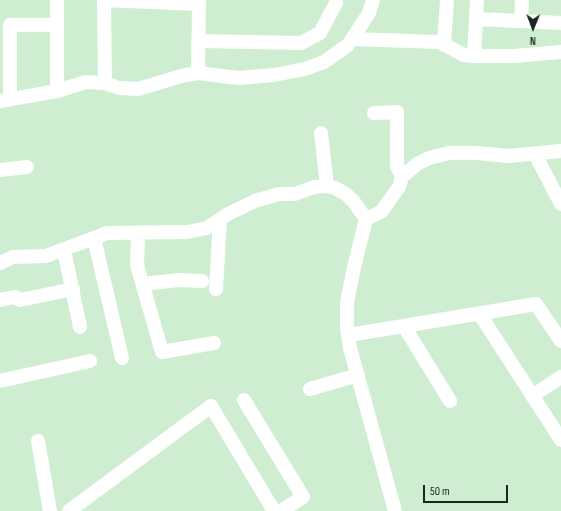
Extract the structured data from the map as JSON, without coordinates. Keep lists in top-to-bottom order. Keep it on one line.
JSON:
{"scale_bar":"50 m","north":"bottom"}
